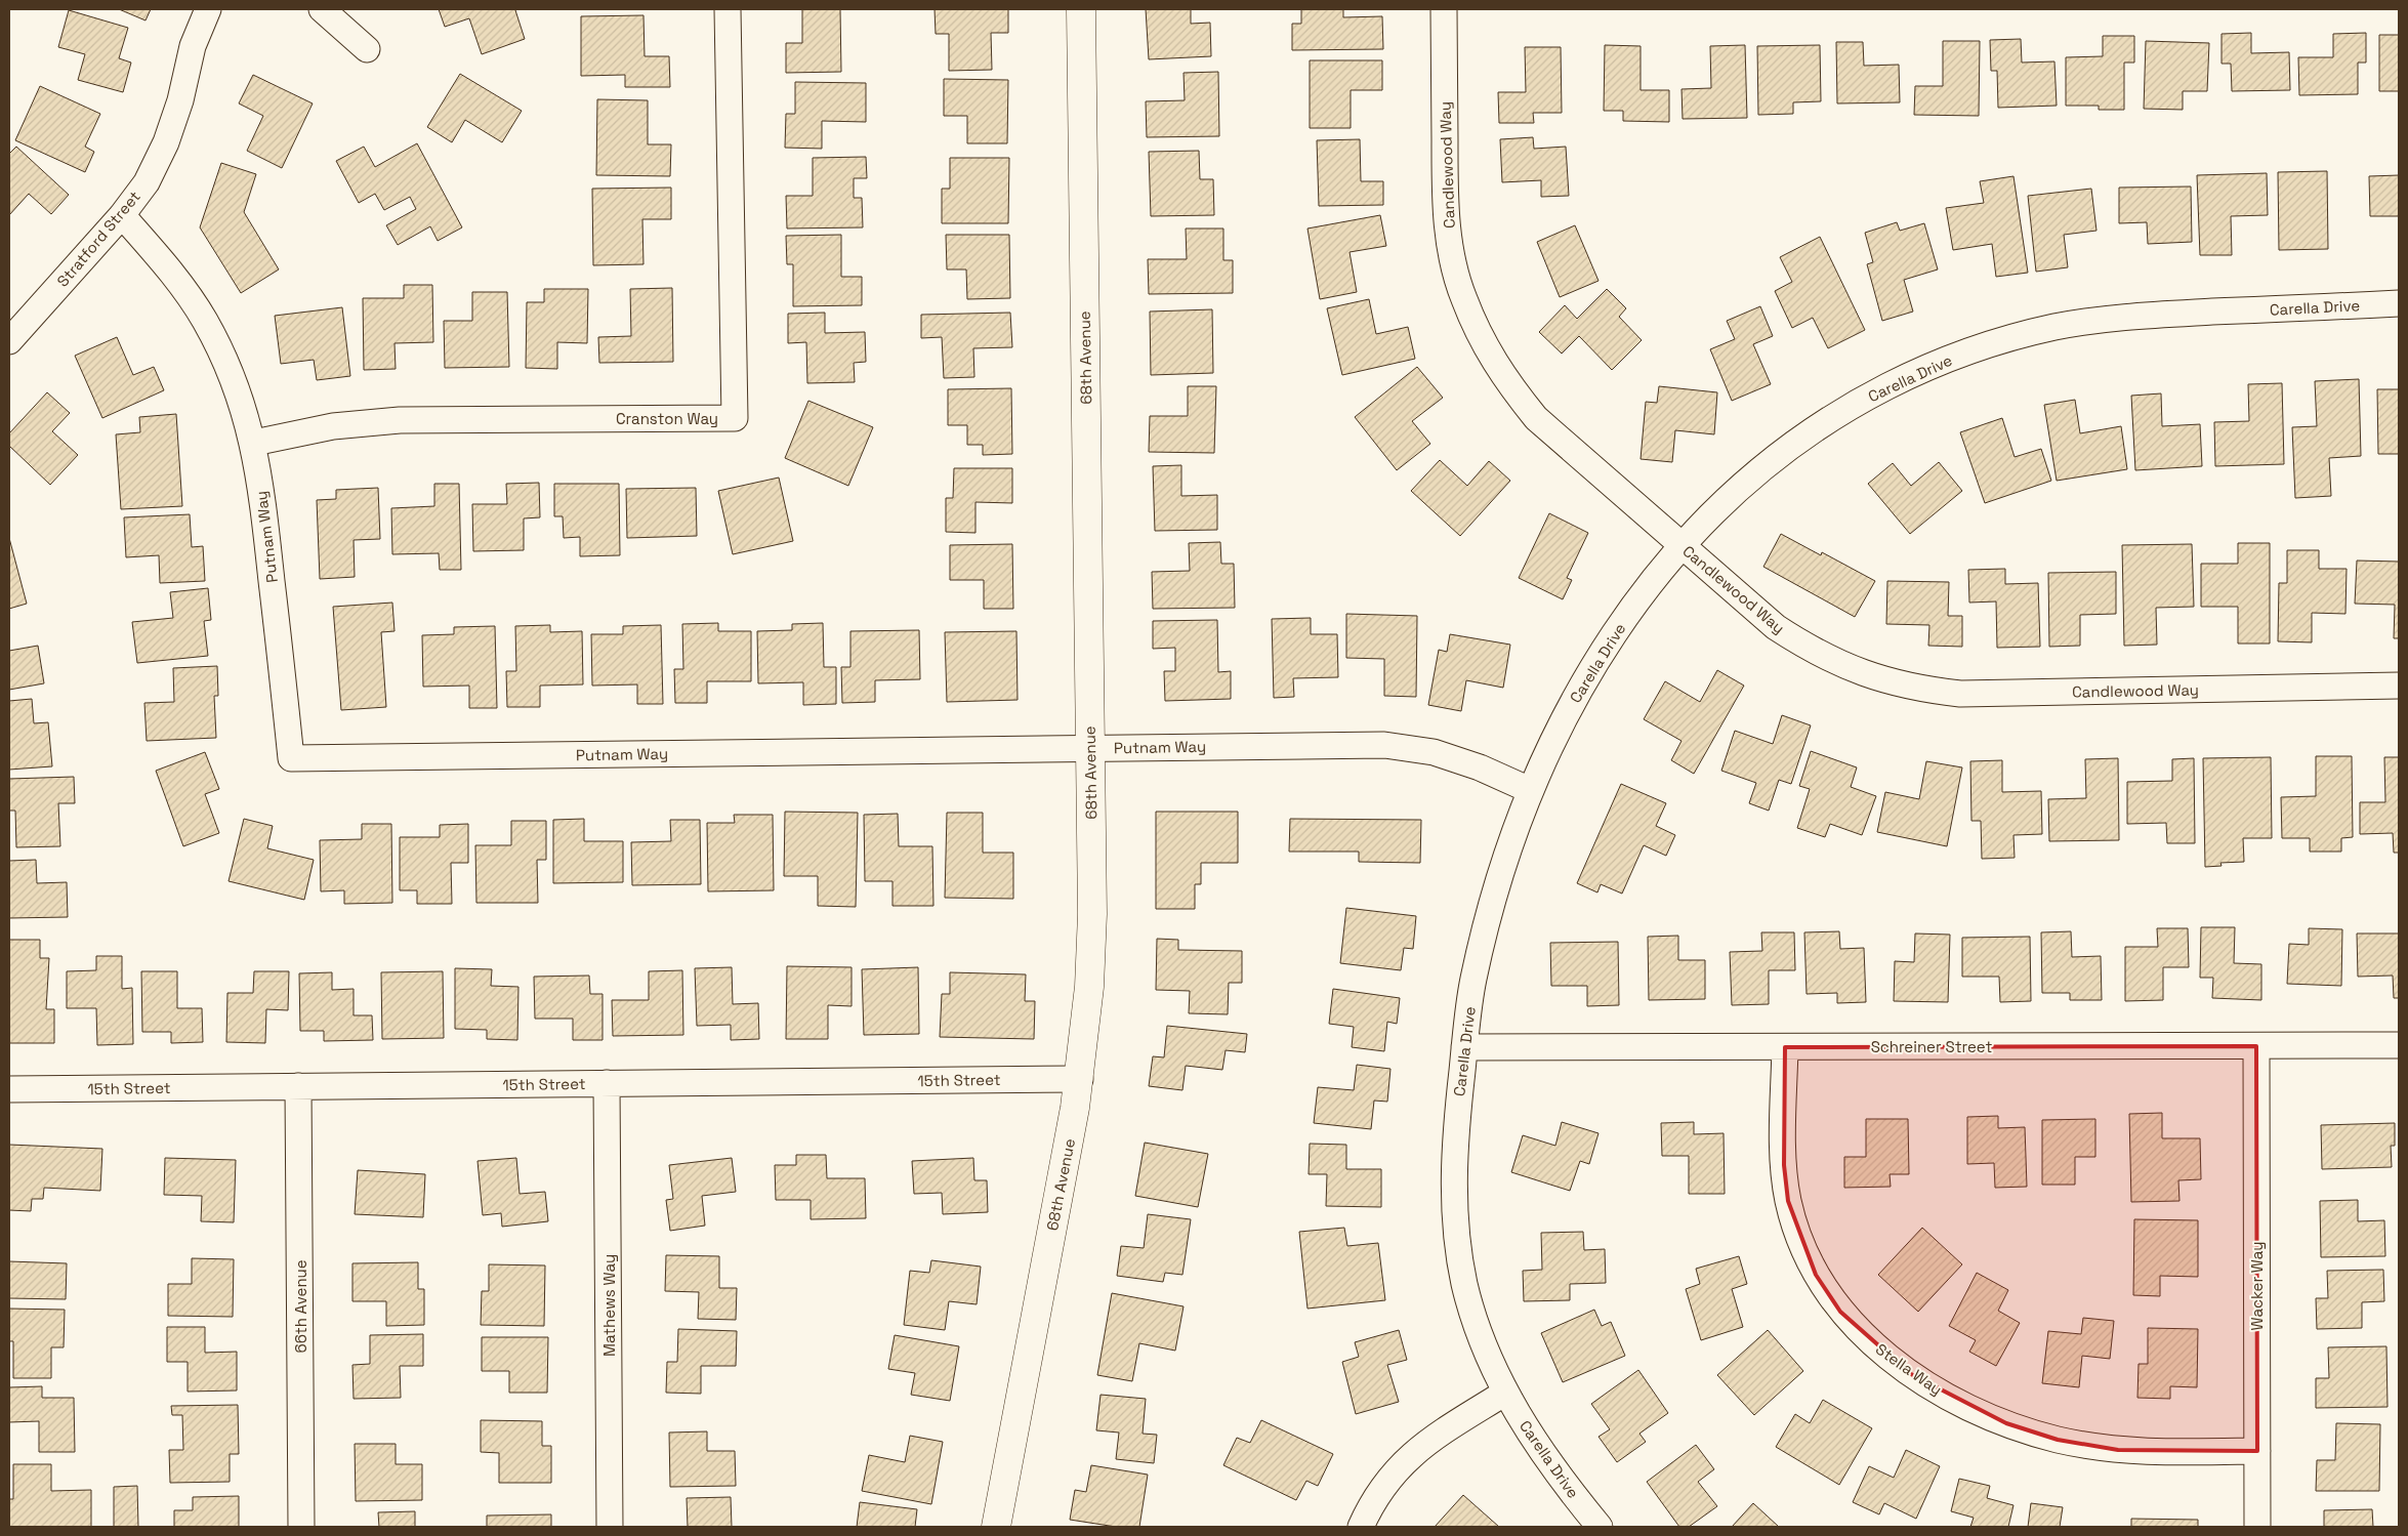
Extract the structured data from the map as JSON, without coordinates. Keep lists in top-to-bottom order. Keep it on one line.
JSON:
{"streets":{"street":["Candlewood Way","Stratford Street","Carella Drive","68th Avenue","Cranston Way","Putnam Way","Schreiner Street","15th Street","Wacker Way","Mathews Way","66th Avenue","Stella Way"]},"crossings":[["Candlewood Way","Carella Drive"],["Stratford Street","Putnam Way"],["Carella Drive","Putnam Way"],["Carella Drive","Schreiner Street"],["68th Avenue","Putnam Way"],["68th Avenue","15th Street"],["Cranston Way","Putnam Way"],["Schreiner Street","Wacker Way"],["Schreiner Street","Stella Way"],["15th Street","Mathews Way"],["15th Street","66th Avenue"],["Wacker Way","Stella Way"]]}
